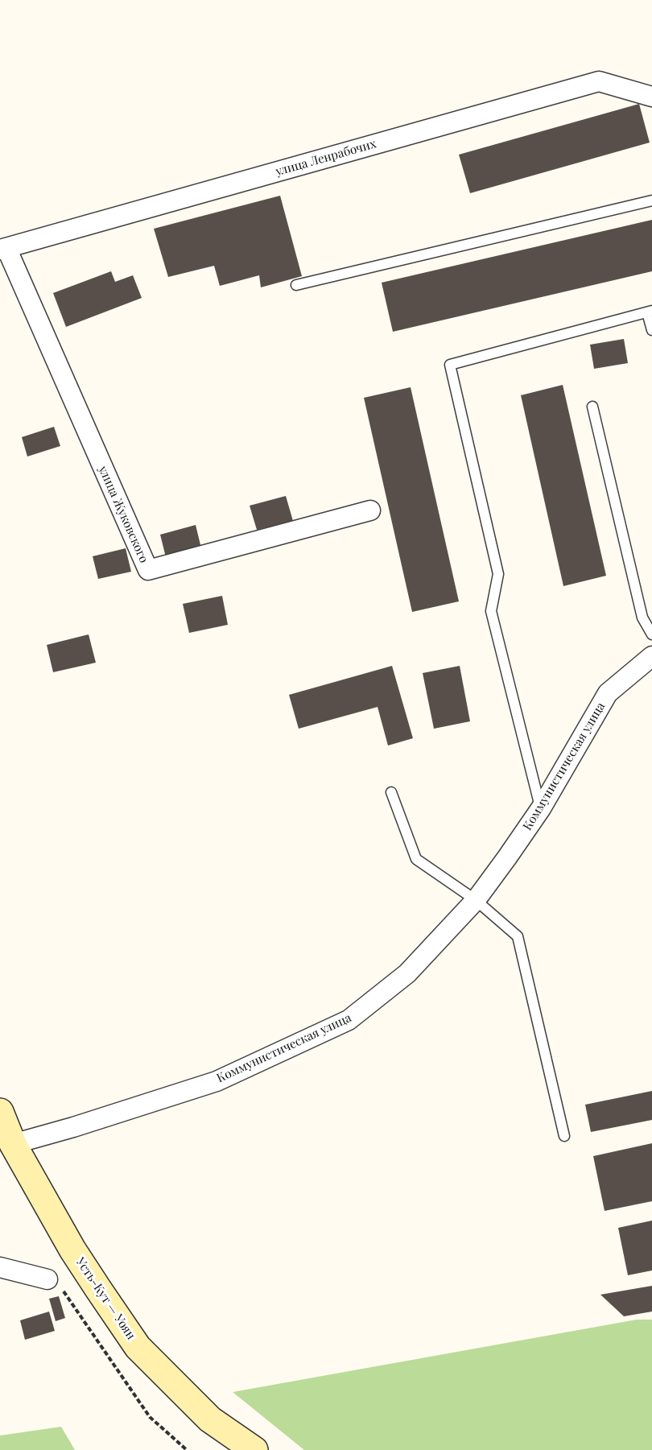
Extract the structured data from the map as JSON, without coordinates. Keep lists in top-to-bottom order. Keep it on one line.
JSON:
{"streets":{"main road":["Усть-Кут — Уоян"],"street":["улица Ленрабочих","улица Жуковского","Коммунистическая улица"]},"crossings":[["улица Ленрабочих","улица Жуковского"],["Коммунистическая улица","Усть-Кут — Уоян"]]}
